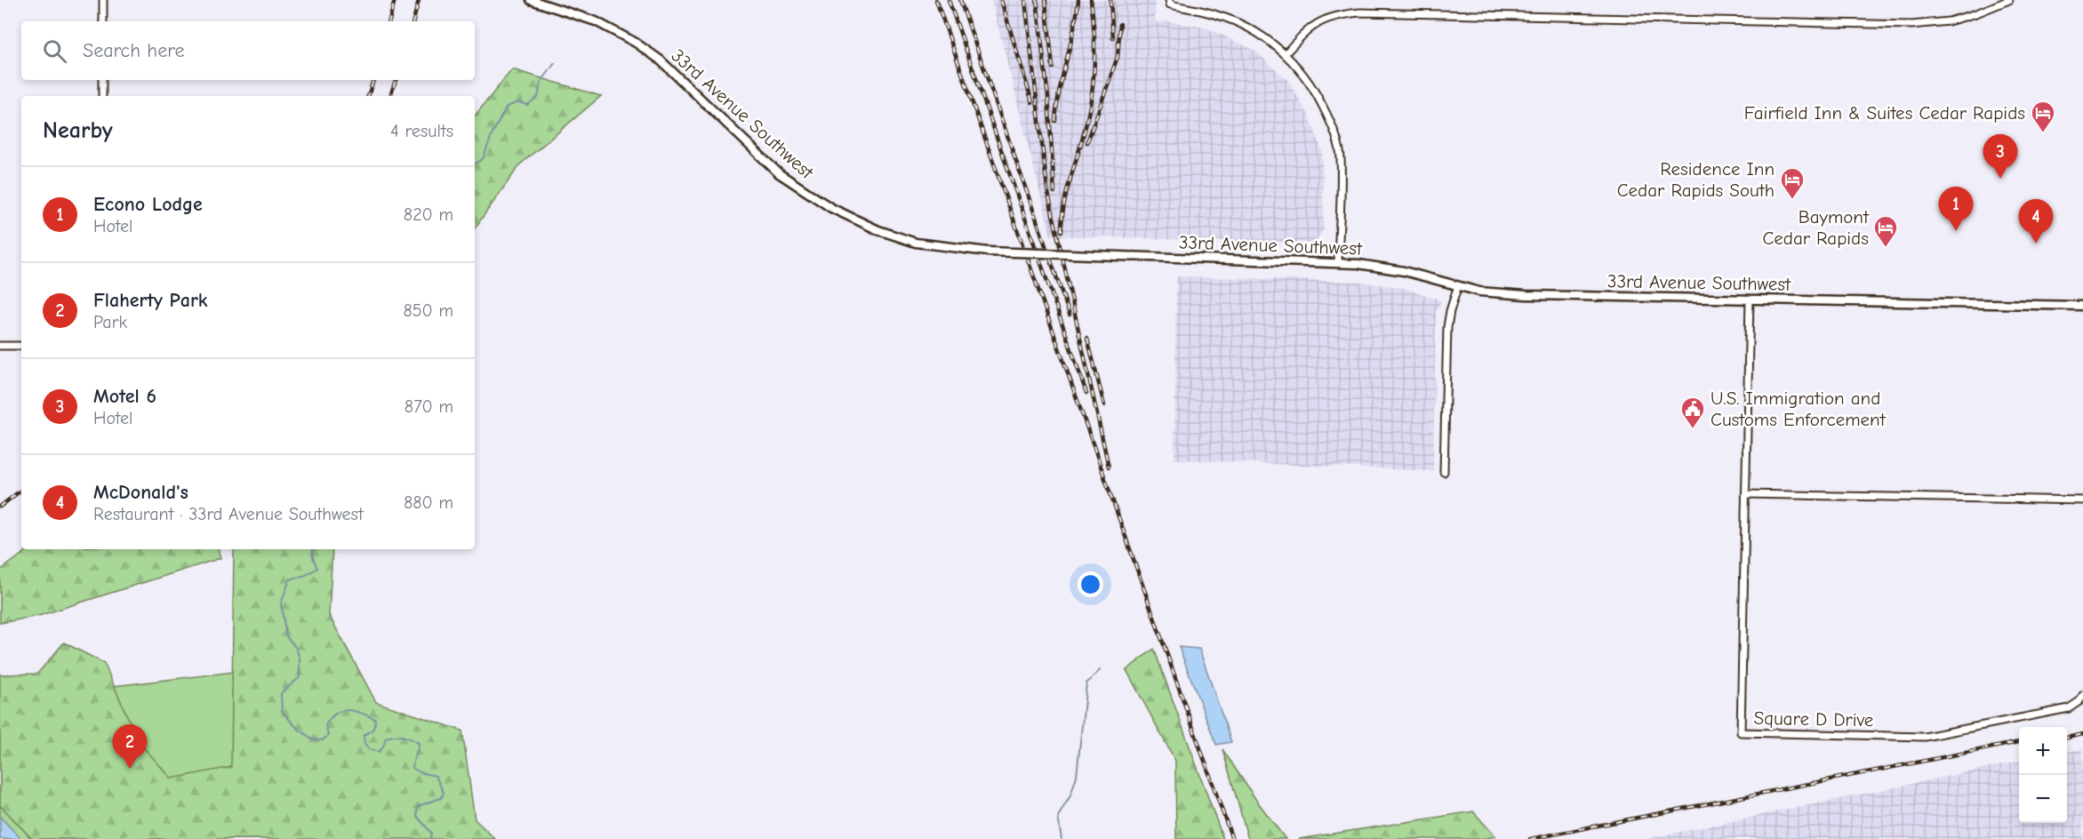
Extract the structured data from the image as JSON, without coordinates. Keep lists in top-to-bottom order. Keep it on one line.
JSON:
{"streets":{"street":["33rd Avenue Southwest","Square D Drive"]},"crossings":[["33rd Avenue Southwest","Square D Drive"]],"places":{"hotel":["Fairfield Inn & Suites Cedar Rapids","Residence Inn Cedar Rapids South","Baymont Cedar Rapids"],"public building":["U.S. Immigration and Customs Enforcement"]},"page":{"search":"Search here","heading":["Nearby","4 results"],"pins":["3","1","4","2"],"list":[{"mark":"1","name":"Econo Lodge","note":"Hotel","value":"820 m"},{"mark":"2","name":"Flaherty Park","note":"Park","value":"850 m"},{"mark":"3","name":"Motel 6","note":"Hotel","value":"870 m"},{"mark":"4","name":"McDonald's","note":"Restaurant · 33rd Avenue Southwest","value":"880 m"}],"map_buttons":["+","−"]}}
